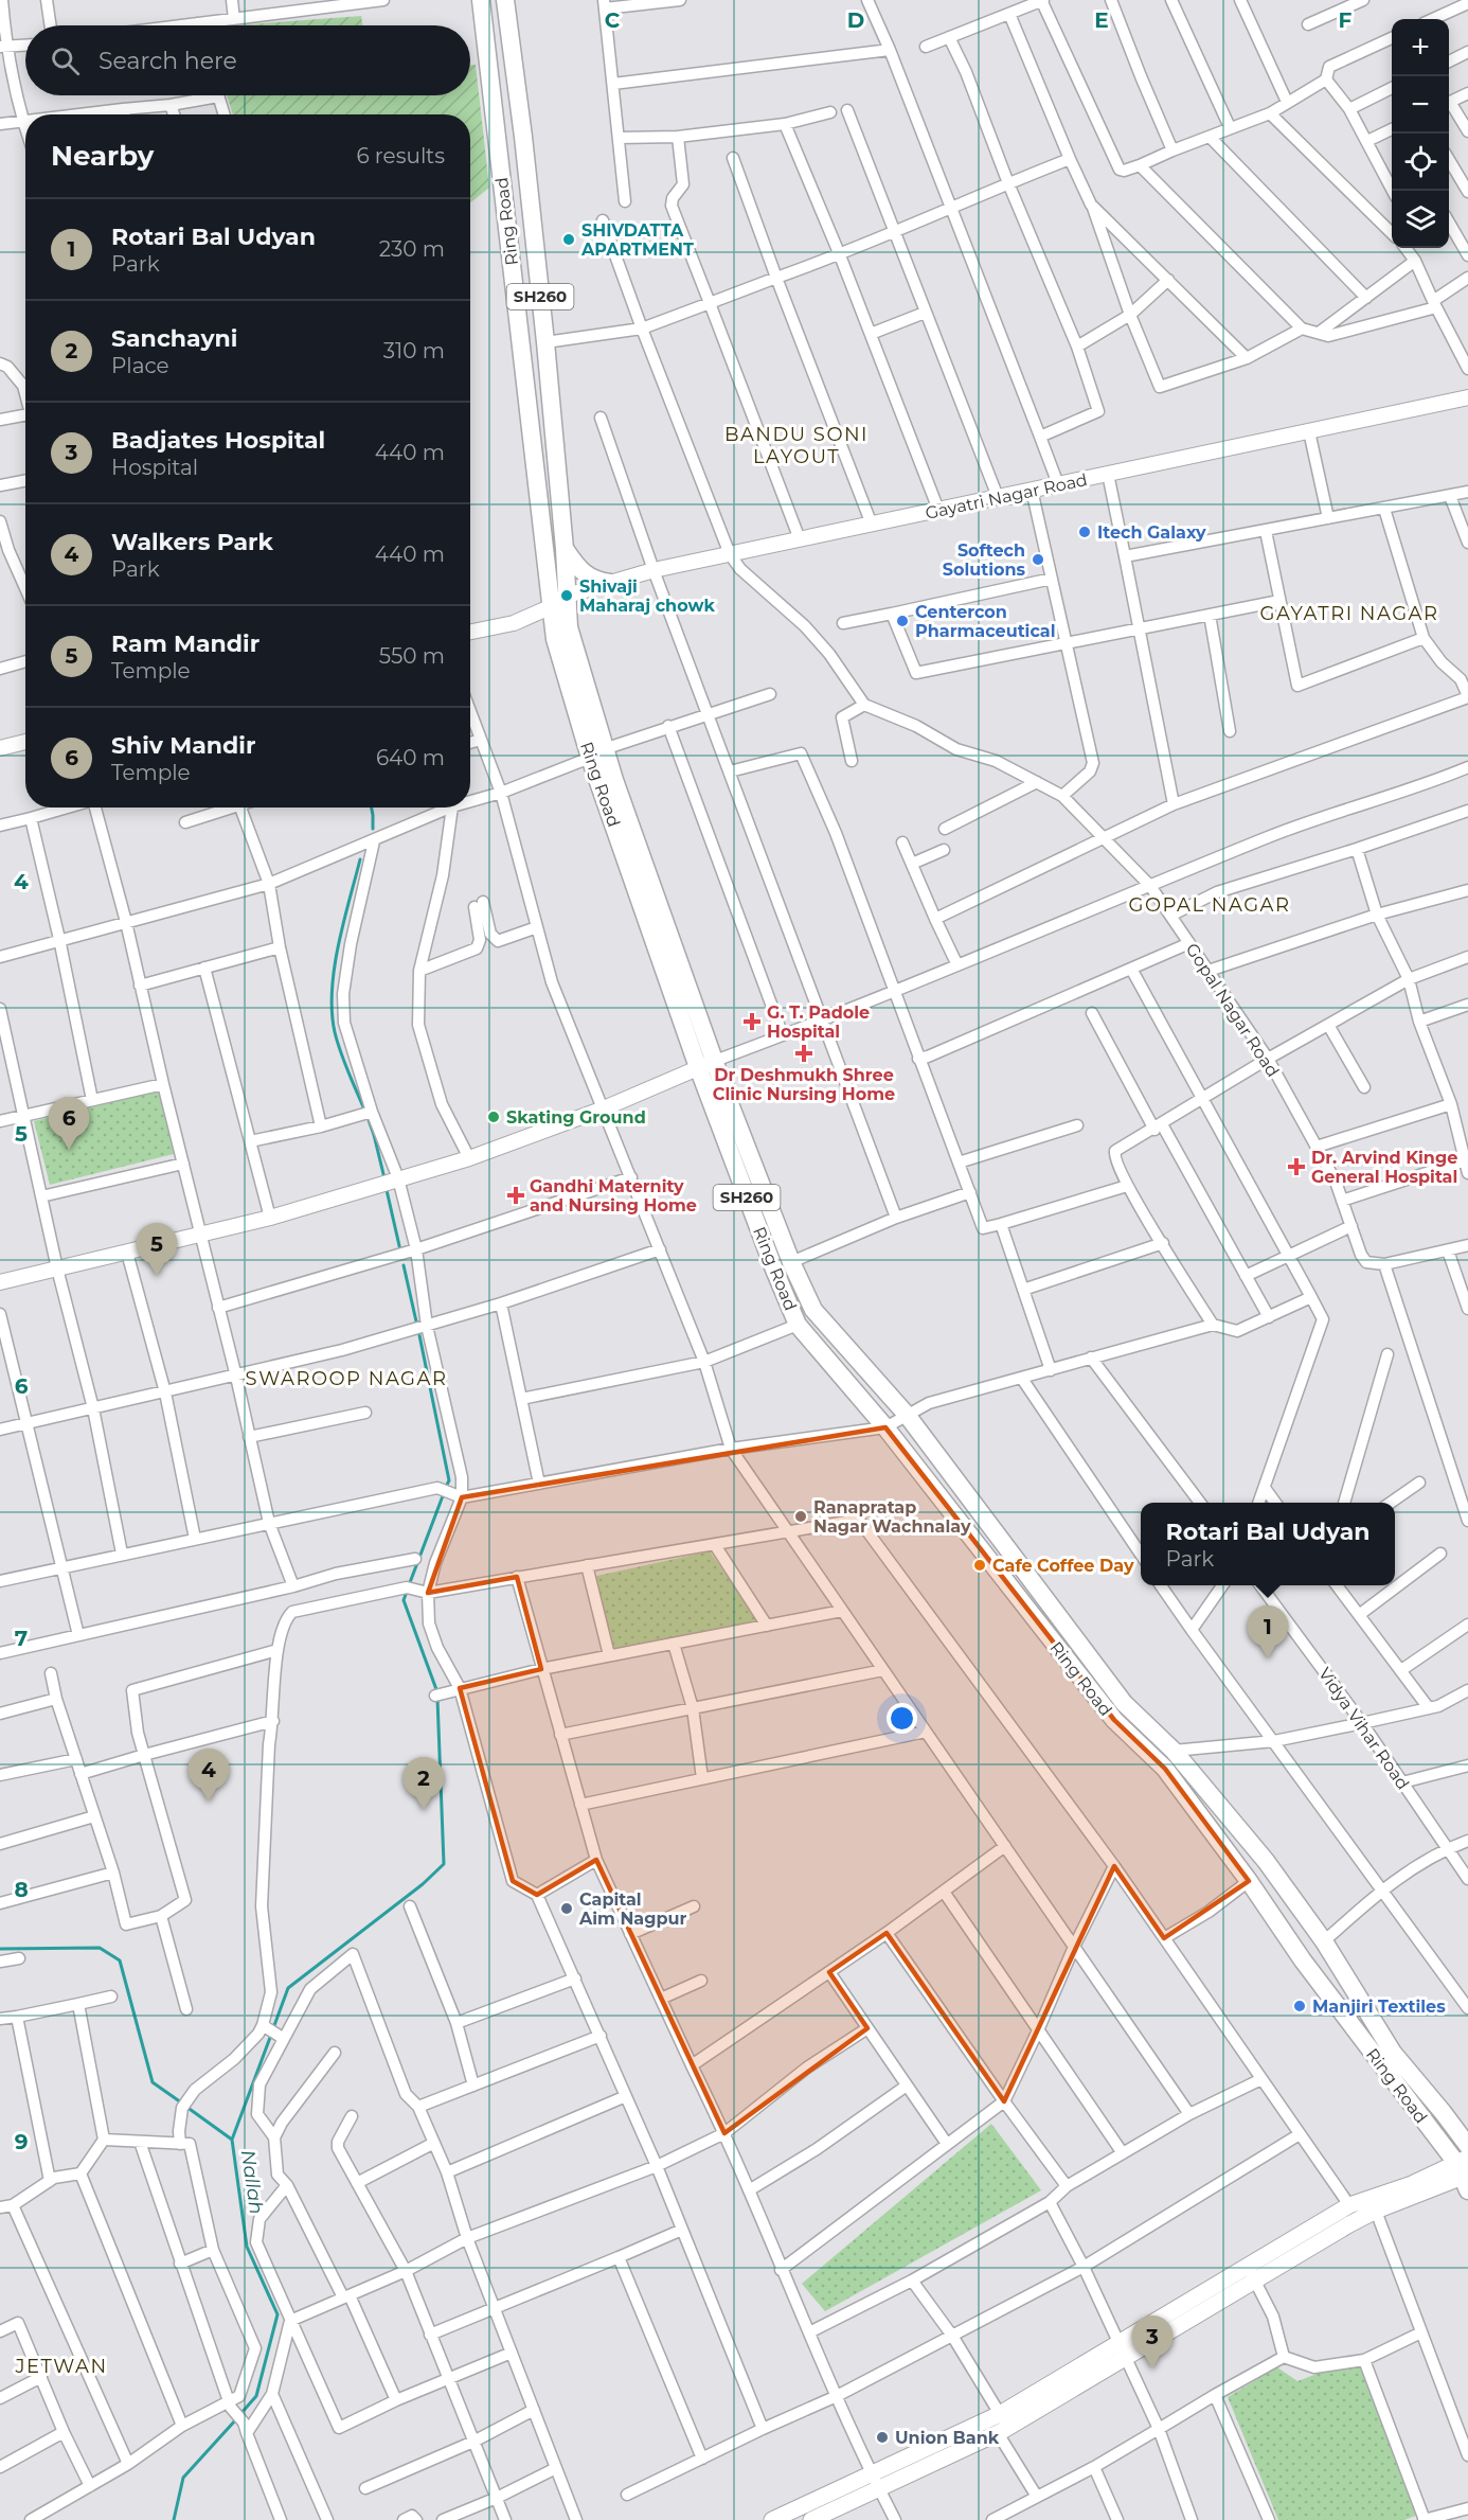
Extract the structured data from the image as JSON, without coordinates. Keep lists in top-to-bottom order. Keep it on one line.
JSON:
{"streets":{"main road":["Ring Road","SH260"],"street":["Gayatri Nagar Road","Gopal Nagar Road","Vidya Vihar Road"]},"crossings":[["Ring Road","SH260"],["Ring Road","Gayatri Nagar Road"],["SH260","Gayatri Nagar Road"]],"districts":["BANDU SONI LAYOUT","GAYATRI NAGAR","GOPAL NAGAR","SWAROOP NAGAR","JETWAN"],"water":["Nallah"],"places":{"other":["SHIVDATTA APARTMENT","Itech Galaxy","Softech Solutions","Shivaji Maharaj chowk","Centercon Pharmaceutical","Skating Ground","Ranapratap Nagar Wachnalay","Cafe Coffee Day","Capital Aim Nagpur","Manjiri Textiles","Union Bank"],"health":["G. T. Padole Hospital","Dr Deshmukh Shree Clinic Nursing Home","Dr. Arvind Kinge General Hospital","Gandhi Maternity and Nursing Home"]},"page":{"map_buttons":["+","−"],"search":"Search here","heading":["Nearby","6 results"],"list":[{"mark":"1","name":"Rotari Bal Udyan","note":"Park","value":"230 m"},{"mark":"2","name":"Sanchayni","note":"Place","value":"310 m"},{"mark":"3","name":"Badjates Hospital","note":"Hospital","value":"440 m"},{"mark":"4","name":"Walkers Park","note":"Park","value":"440 m"},{"mark":"5","name":"Ram Mandir","note":"Temple","value":"550 m"},{"mark":"6","name":"Shiv Mandir","note":"Temple","value":"640 m"}],"pins":["6","5","1","4","2","3"],"popup":["Rotari Bal Udyan","Park"]},"grid":{"columns":["C","D","E","F"],"rows":["4","5","6","7","8","9"]}}
